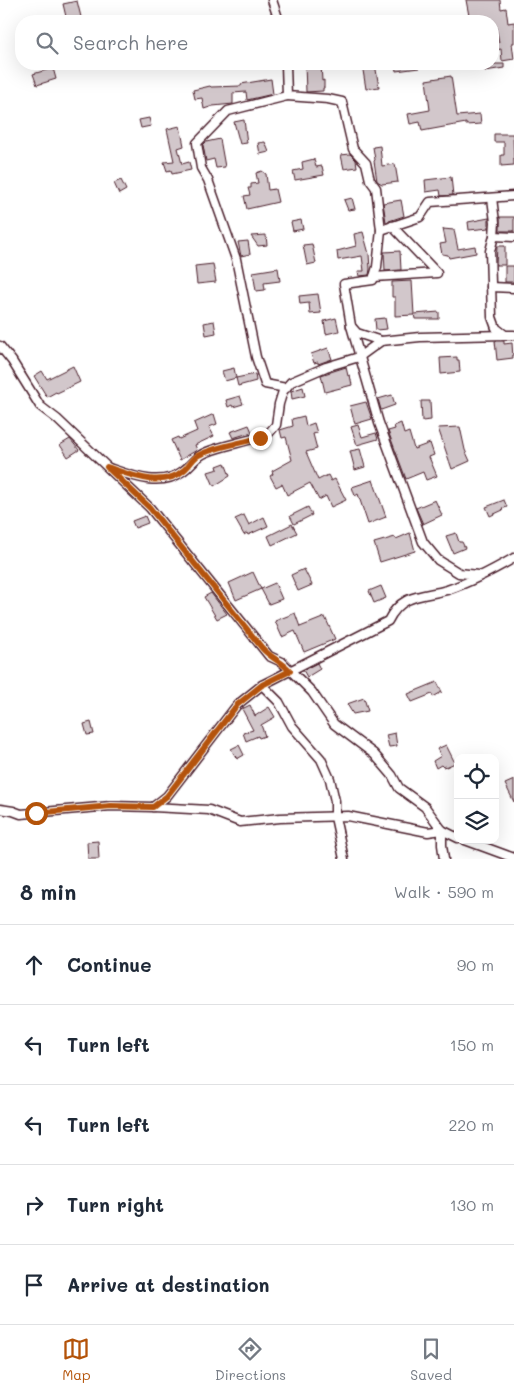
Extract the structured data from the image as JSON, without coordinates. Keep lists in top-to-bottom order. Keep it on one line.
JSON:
{"page":{"search":"Search here","heading":["8 min","Walk · 590 m"],"list":[["Continue","90 m"],["Turn left","150 m"],["Turn left","220 m"],["Turn right","130 m"],"Arrive at destination"],"nav":["Map","Directions","Saved"]}}
